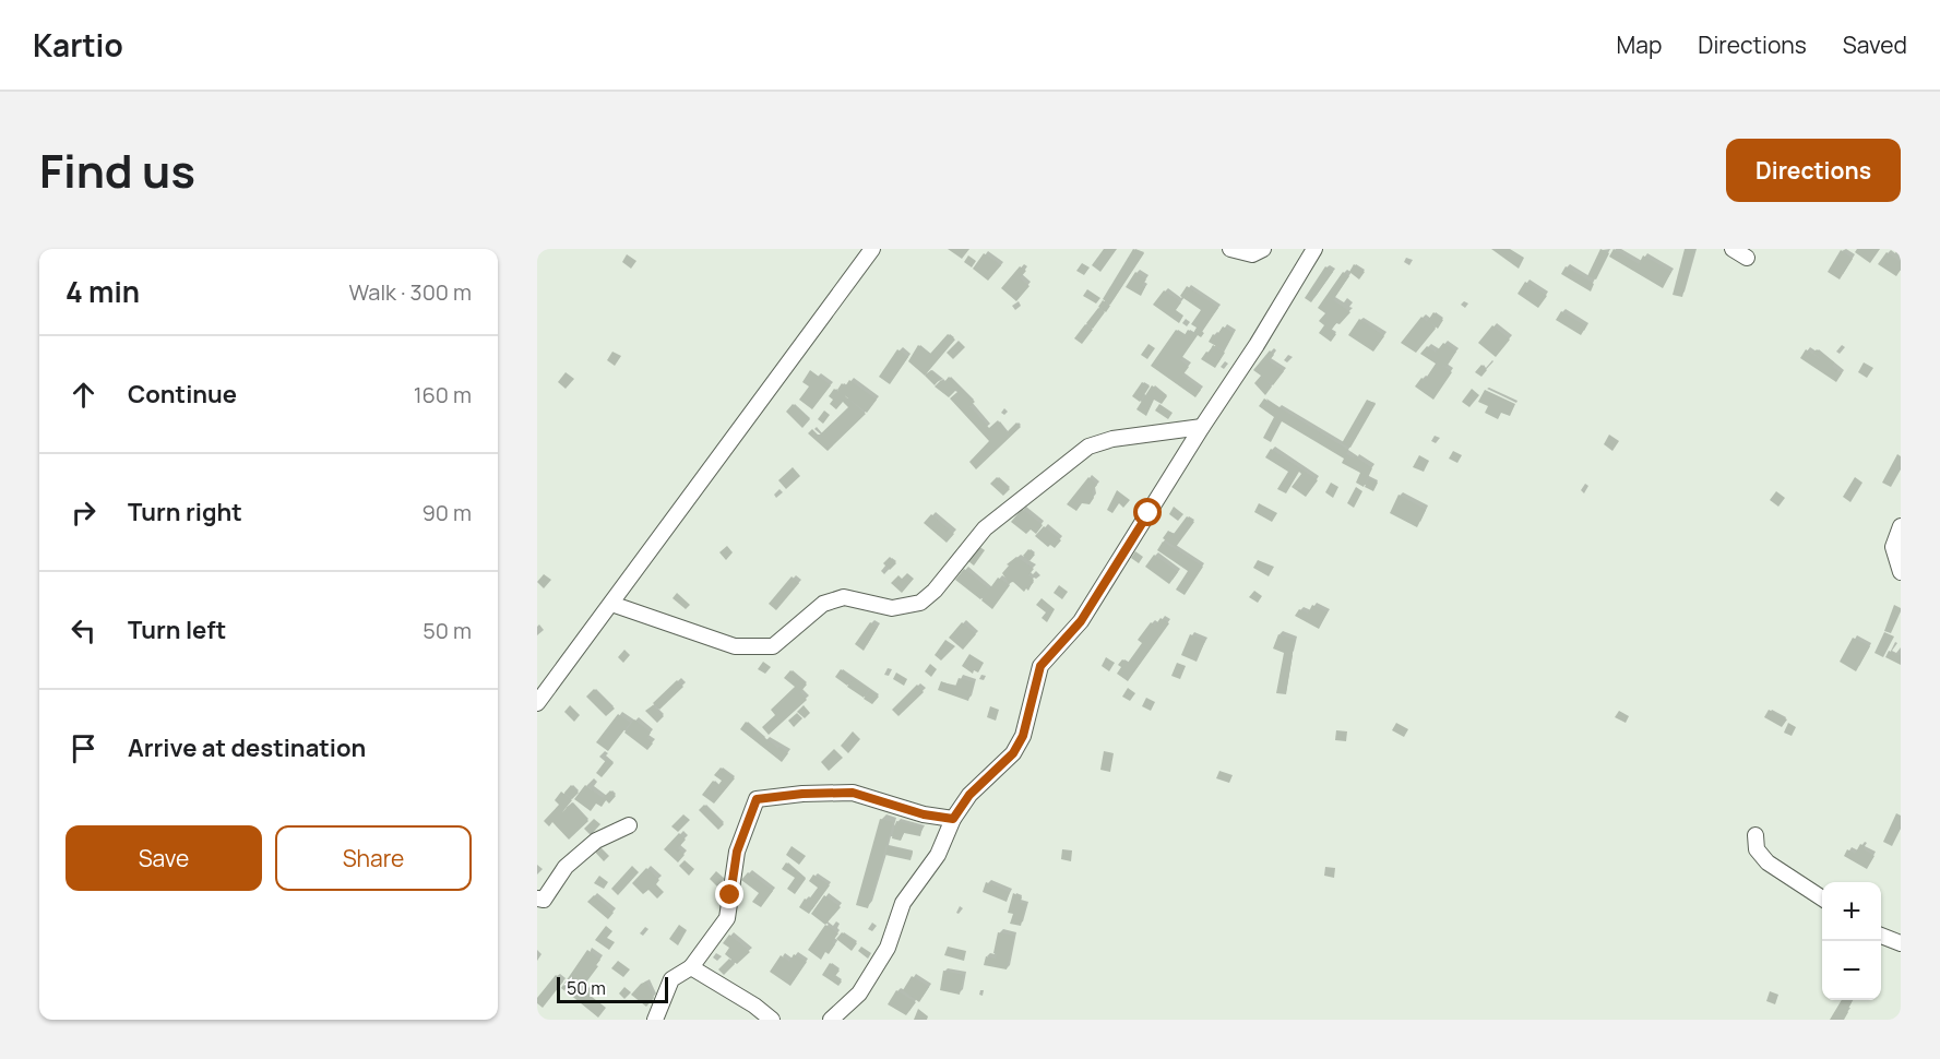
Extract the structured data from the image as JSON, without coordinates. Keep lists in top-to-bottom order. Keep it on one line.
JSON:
{"scale_bar":"50 m","page":{"header":"Kartio","nav":["Map","Directions","Saved"],"title":"Find us","buttons":["Directions",["Save","Share"]],"heading":["4 min","Walk · 300 m"],"list":[["Continue","160 m"],["Turn right","90 m"],["Turn left","50 m"],"Arrive at destination"],"map_buttons":["+","−"],"scale":"50 m"}}
